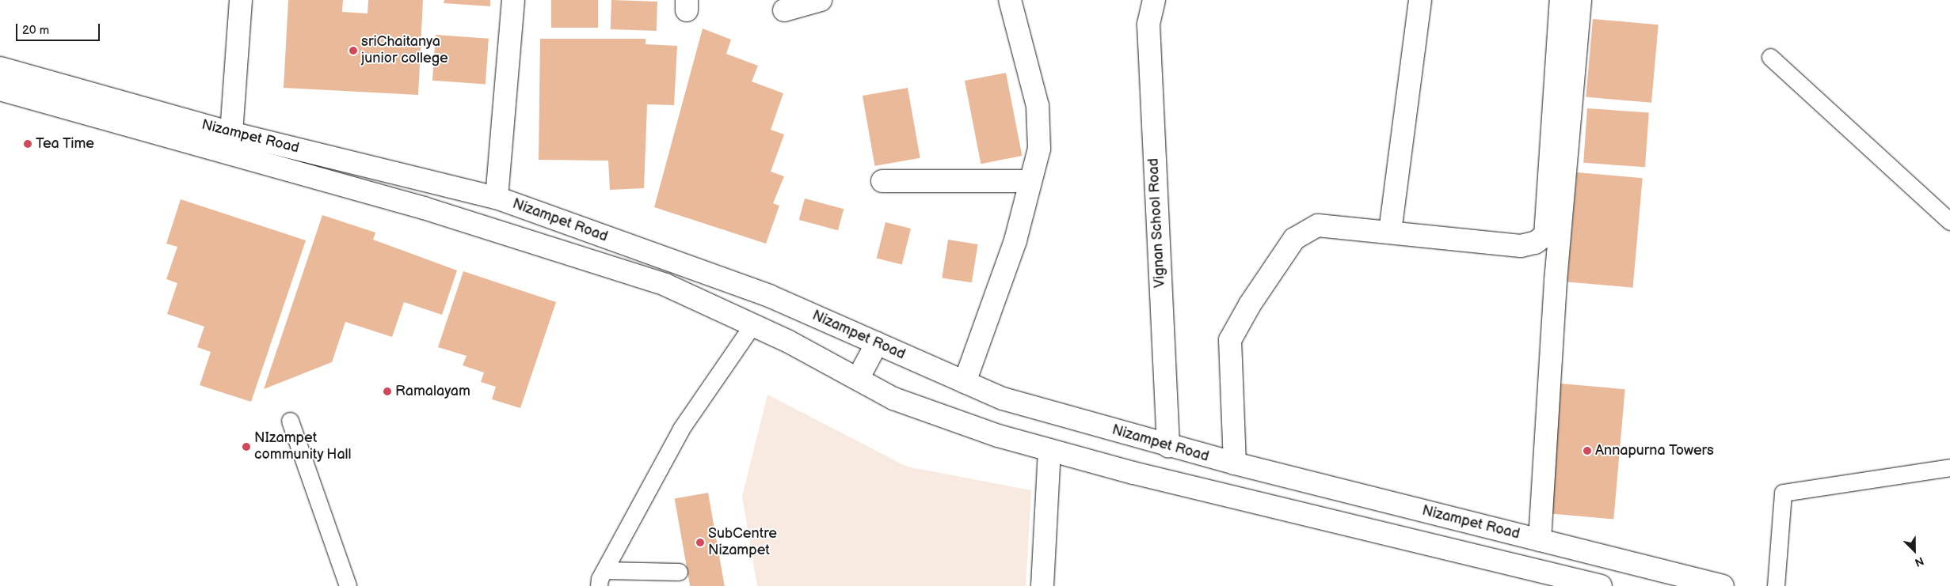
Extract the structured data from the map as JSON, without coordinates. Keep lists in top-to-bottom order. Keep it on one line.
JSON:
{"streets":{"main road":["Nizampet Road","Vignan School Road"]},"crossings":[["Nizampet Road","Vignan School Road"]],"places":["sriChaitanya junior college","Tea Time","Ramalayam","NIzampet community Hall","Annapurna Towers","SubCentre Nizampet"],"scale_bar":"20 m","north":"bottom right"}
